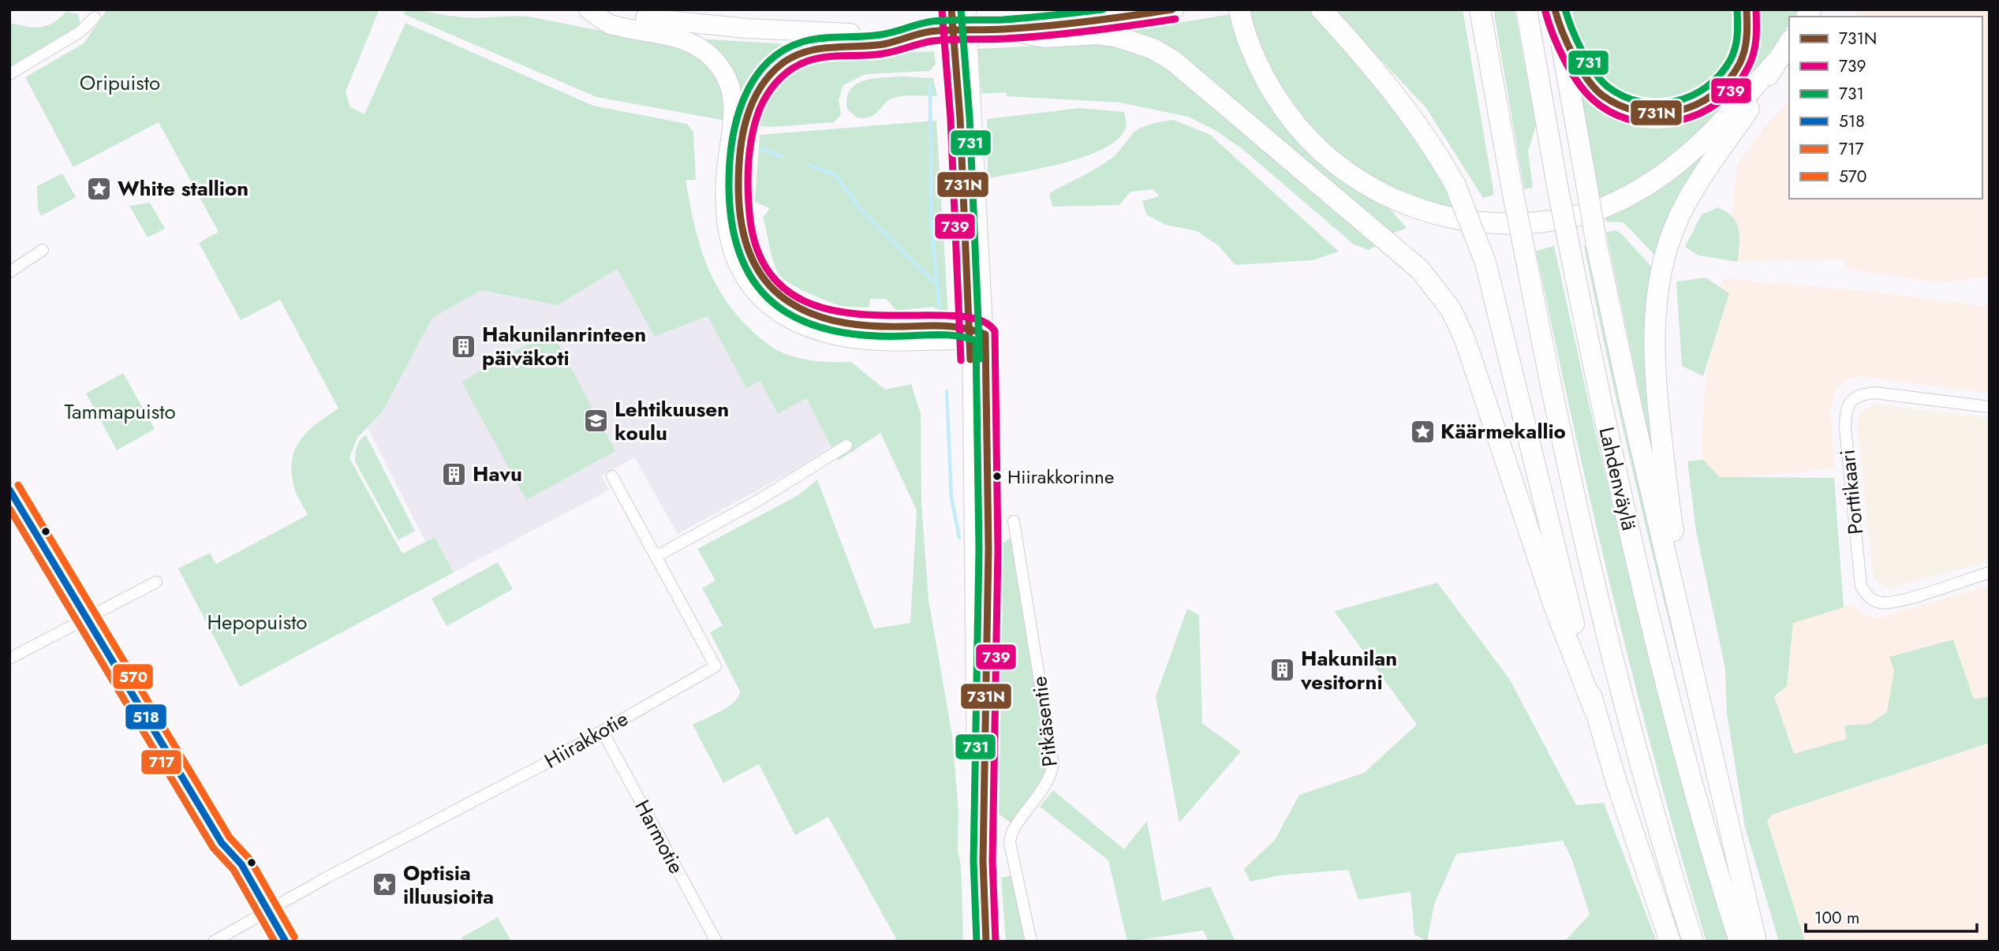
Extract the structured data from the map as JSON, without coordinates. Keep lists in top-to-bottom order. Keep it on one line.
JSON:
{"streets":{"highway":["Lahdenväylä"],"street":["Porttikaari","Pitkäsentie","Hiirakkotie","Harmotie"]},"crossings":[["Hiirakkotie","Harmotie"]],"parks":["Oripuisto","Tammapuisto","Hepopuisto"],"places":{"place":["White stallion","Käärmekallio","Optisia illuusioita"],"building":["Hakunilanrinteen päiväkoti","Havu","Hakunilan vesitorni"],"school or university":["Lehtikuusen koulu"],"other":["Hiirakkorinne"]},"lines":["transit line 731N","transit line 739","transit line 731","transit line 570","transit line 518","transit line 717"],"legend":["731N","739","731","518","717","570"],"scale_bar":"100 m"}
